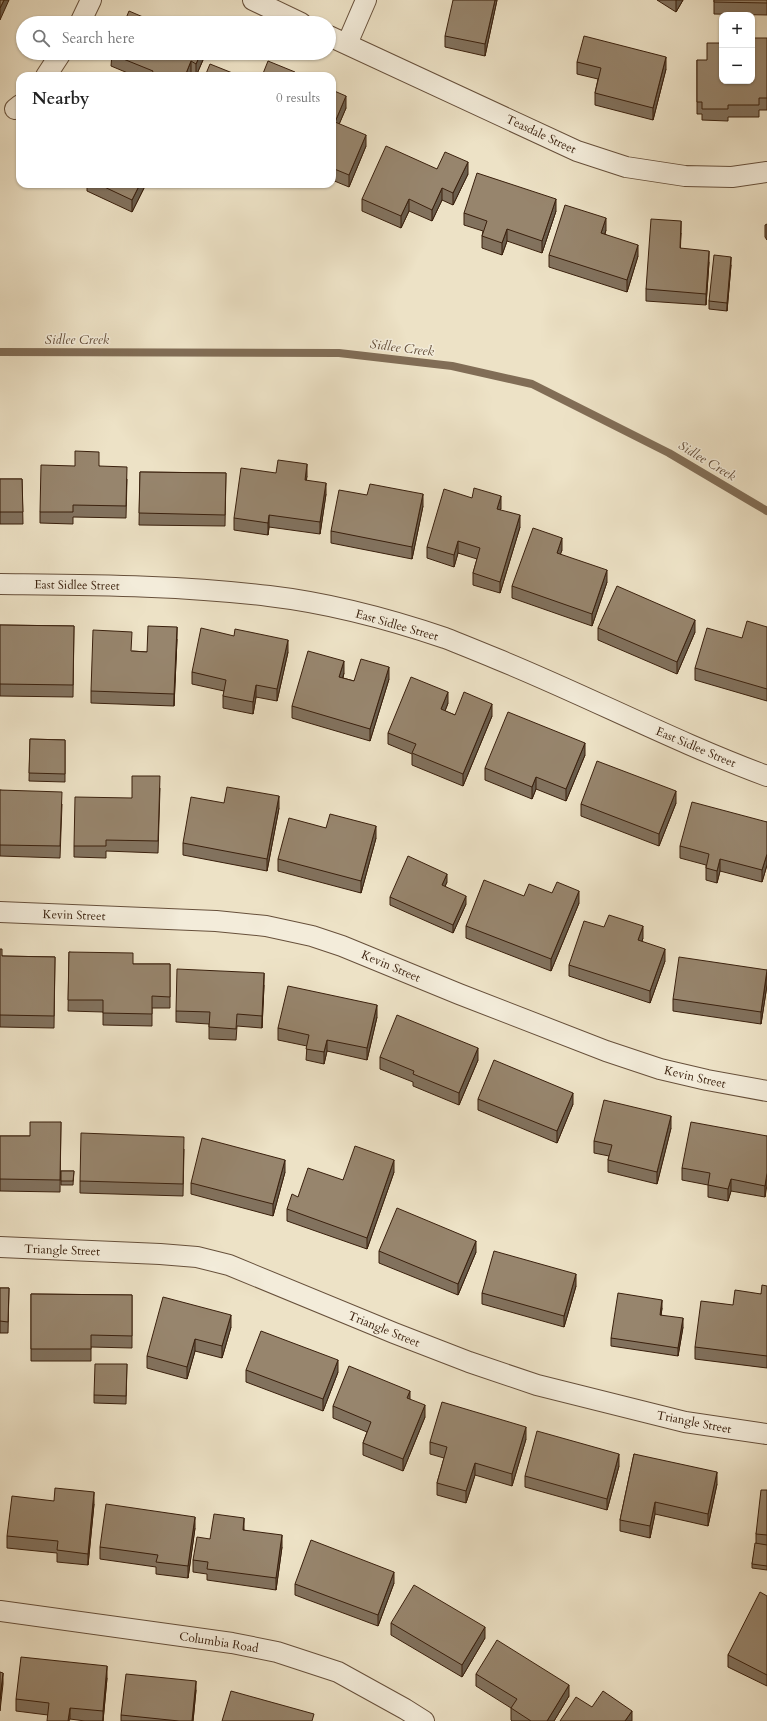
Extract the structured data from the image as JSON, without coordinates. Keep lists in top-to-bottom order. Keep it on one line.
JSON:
{"streets":{"street":["Teasdale Street","East Sidlee Street","Kevin Street","Triangle Street","Columbia Road"]},"water":["Sidlee Creek"],"page":{"map_buttons":["+","−"],"search":"Search here","heading":["Nearby","0 results"]}}
